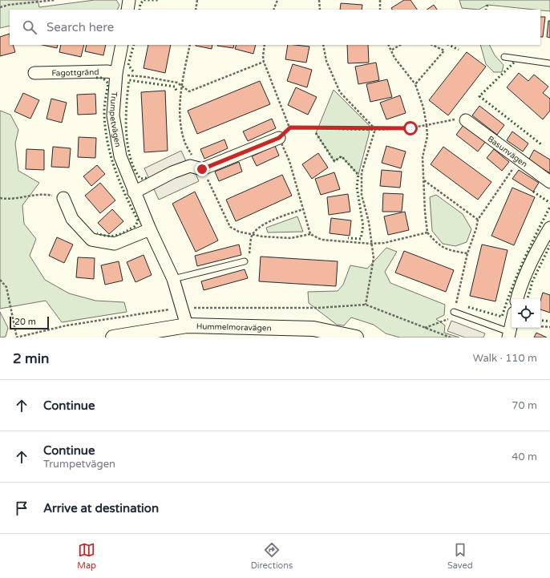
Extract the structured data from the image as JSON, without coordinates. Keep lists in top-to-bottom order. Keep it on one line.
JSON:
{"streets":{"street":["Fagottgränd","Trumpetvägen","Basunvägen","Hummelmoravägen"]},"crossings":[["Fagottgränd","Trumpetvägen"],["Trumpetvägen","Hummelmoravägen"]],"scale_bar":"20 m","page":{"search":"Search here","scale":"20 m","heading":["2 min","Walk · 110 m"],"list":[["Continue","70 m"],["Continue","Trumpetvägen","40 m"],"Arrive at destination"],"nav":["Map","Directions","Saved"]}}
